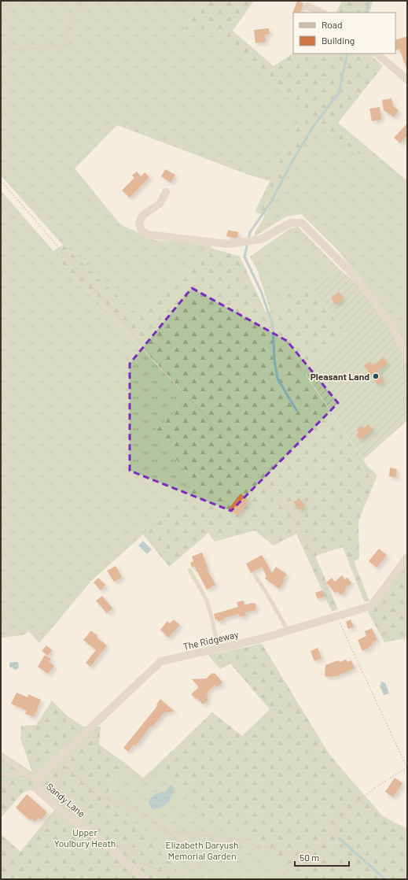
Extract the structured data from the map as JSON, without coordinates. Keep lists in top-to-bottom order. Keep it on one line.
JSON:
{"streets":{"street":["The Ridgeway","Sandy Lane"]},"crossings":[["The Ridgeway","Sandy Lane"]],"parks":["Upper Youlbury Heath","Elizabeth Daryush Memorial Garden"],"places":["Pleasant Land"],"legend":["Road","Building"],"scale_bar":"50 m"}
